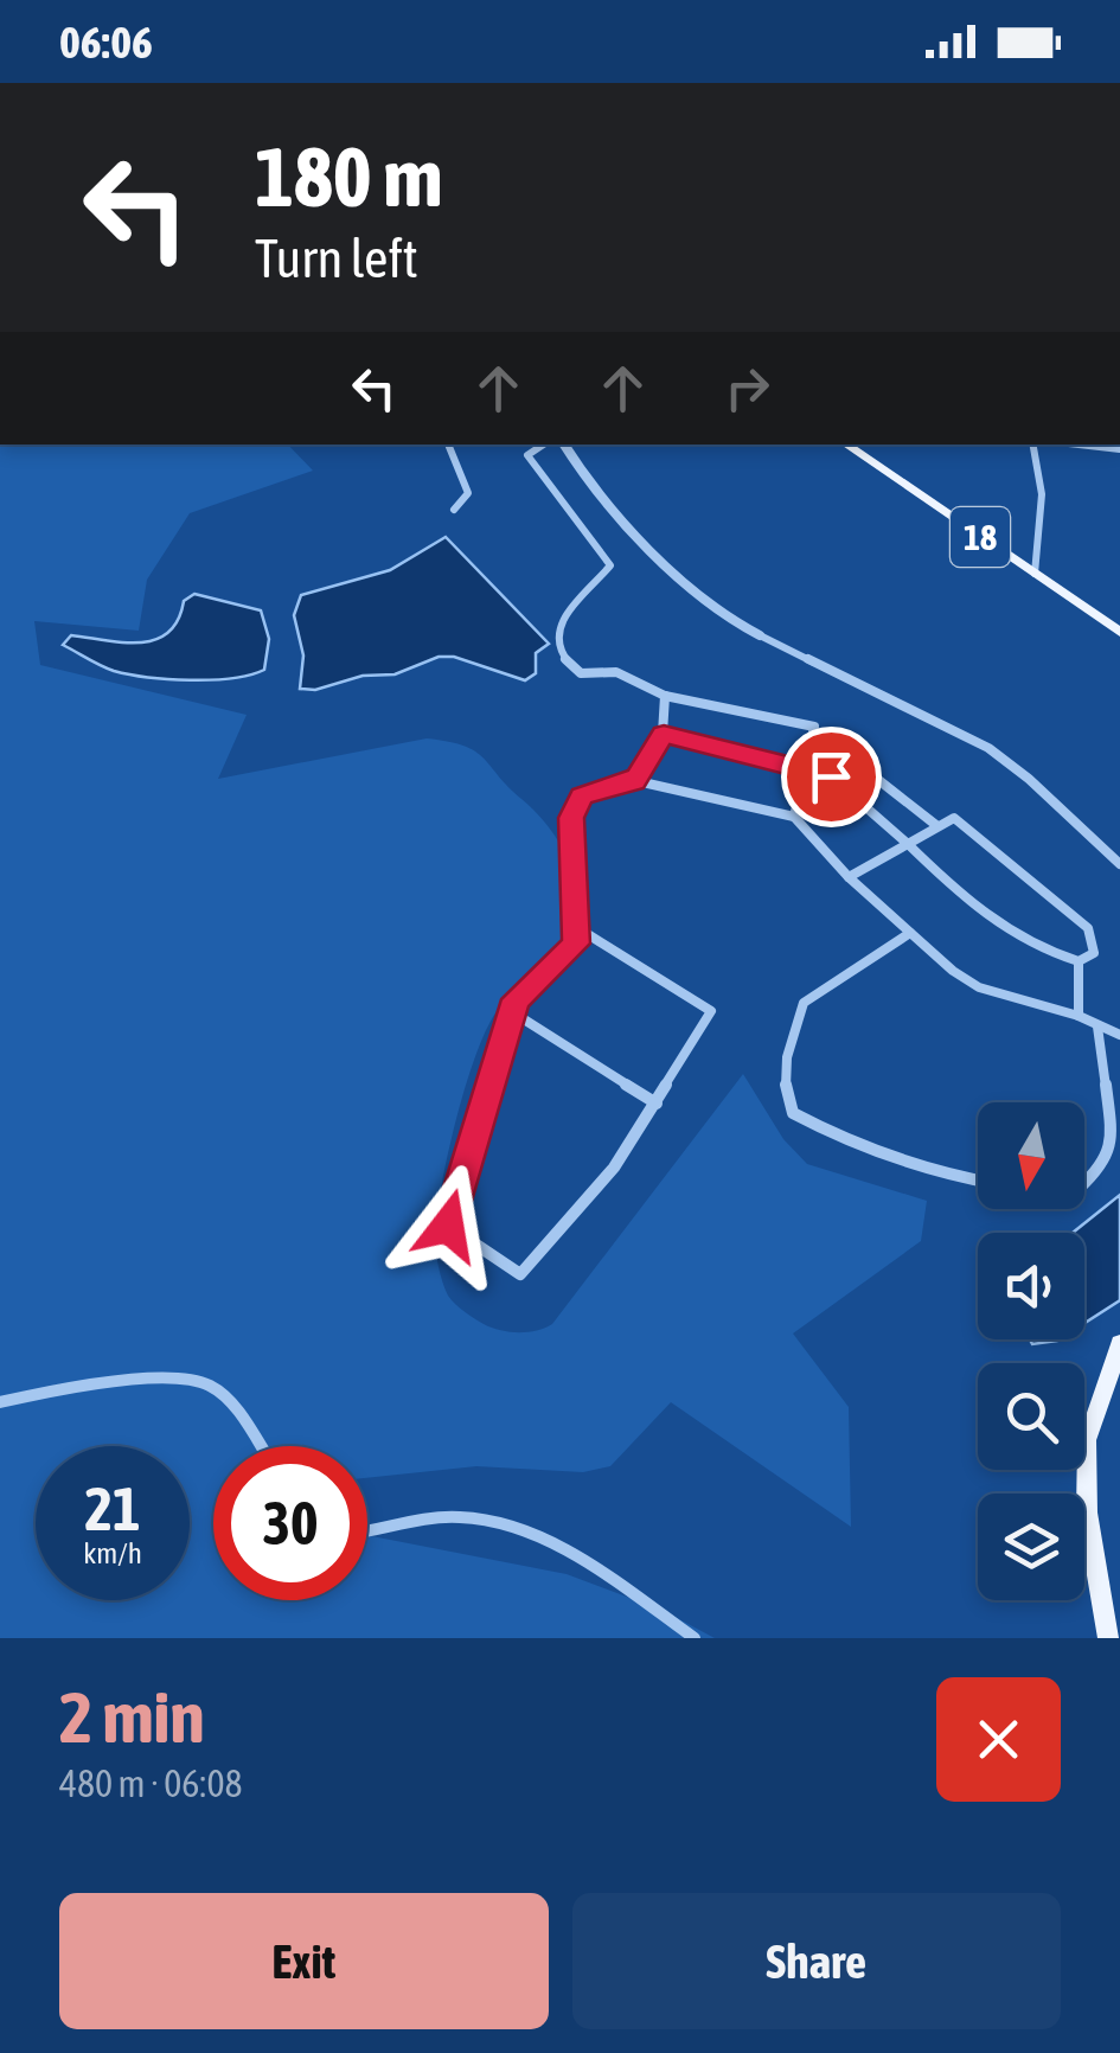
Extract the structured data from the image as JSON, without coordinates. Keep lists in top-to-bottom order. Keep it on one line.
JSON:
{"streets":{"main road":["18"]},"north":"bottom","page":{"status":"06:06","turn":["180 m","Turn left"],"speed":"21 km/h","limit":"30","heading":["2 min","480 m · 06:08"],"buttons":["Exit","Share"]}}
